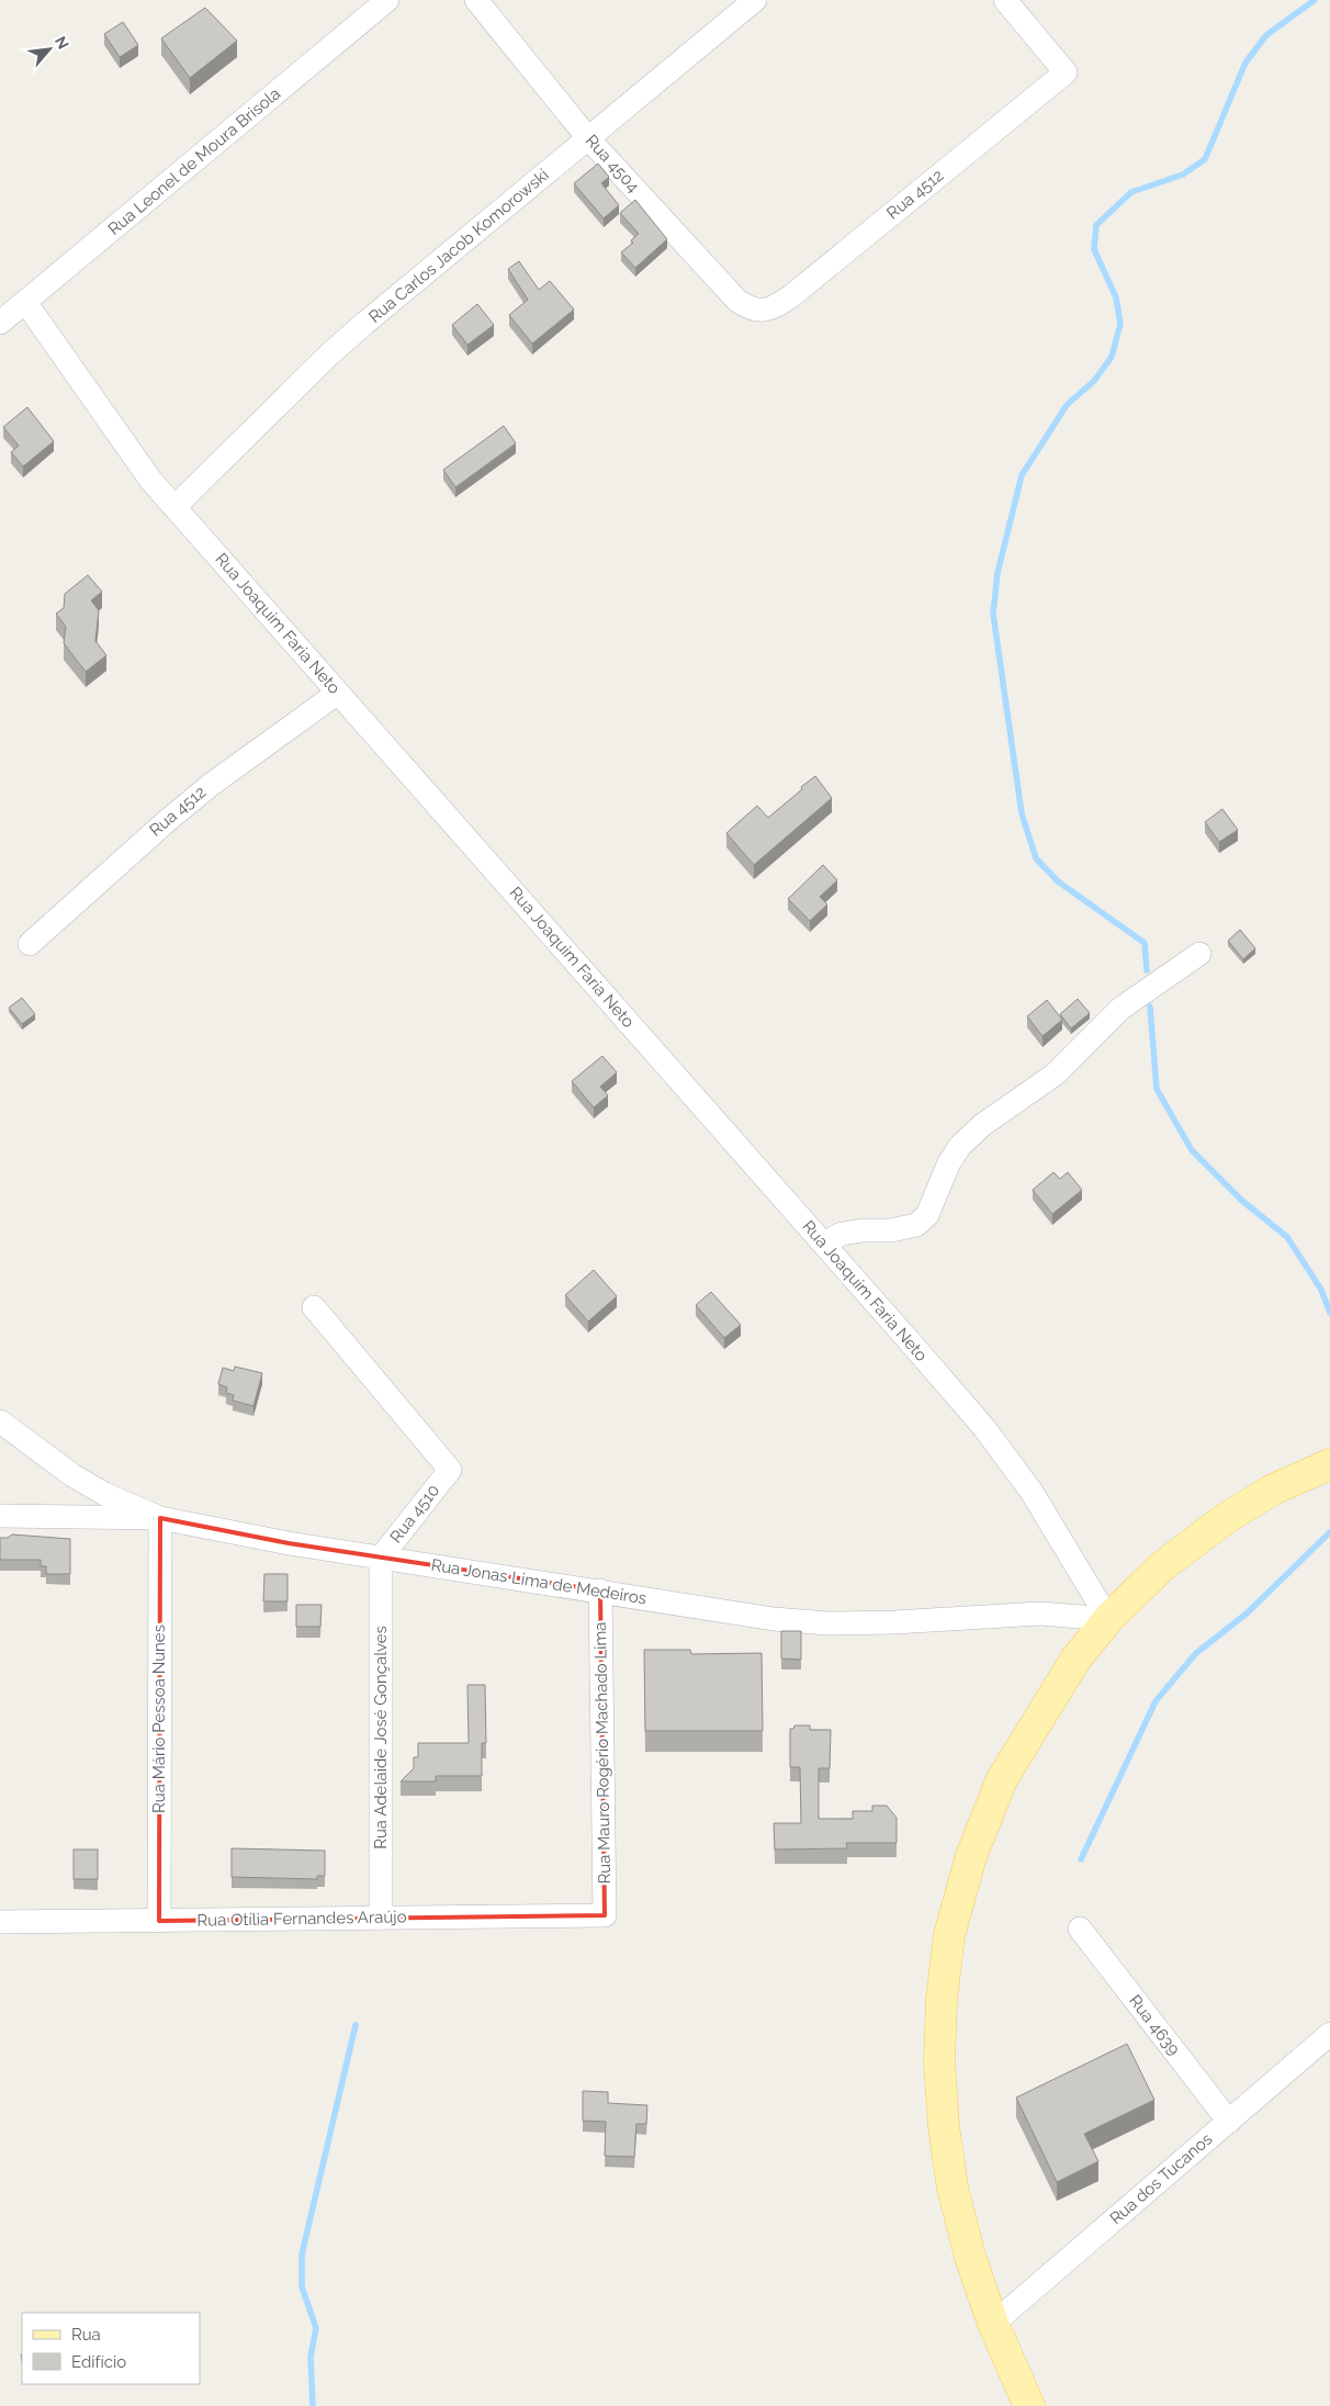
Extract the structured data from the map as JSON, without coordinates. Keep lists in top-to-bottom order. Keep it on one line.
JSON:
{"streets":{"street":["Rua Leonel de Moura Brisola","Rua 4504","Rua 4512","Rua Carlos Jacob Komorowski","Rua Joaquim Faria Neto","Rua 4510","Rua Jonas Lima de Medeiros","Rua Mário Pessoa Nunes","Rua Adelaide José Gonçalves","Rua Mauro Rogério Machado Lima","Rua Otília Fernandes Araújo","Rua 4639","Rua dos Tucanos"]},"crossings":[["Rua Leonel de Moura Brisola","Rua Joaquim Faria Neto"],["Rua 4504","Rua 4512"],["Rua 4504","Rua Carlos Jacob Komorowski"],["Rua 4512","Rua Joaquim Faria Neto"],["Rua Carlos Jacob Komorowski","Rua Joaquim Faria Neto"],["Rua Joaquim Faria Neto","Rua Jonas Lima de Medeiros"],["Rua 4510","Rua Jonas Lima de Medeiros"],["Rua 4510","Rua Adelaide José Gonçalves"],["Rua Jonas Lima de Medeiros","Rua Mário Pessoa Nunes"],["Rua Jonas Lima de Medeiros","Rua Adelaide José Gonçalves"],["Rua Jonas Lima de Medeiros","Rua Mauro Rogério Machado Lima"],["Rua Mário Pessoa Nunes","Rua Otília Fernandes Araújo"],["Rua Adelaide José Gonçalves","Rua Otília Fernandes Araújo"],["Rua Mauro Rogério Machado Lima","Rua Otília Fernandes Araújo"],["Rua 4639","Rua dos Tucanos"]],"legend":["Rua","Edifício"],"north":"top right"}
